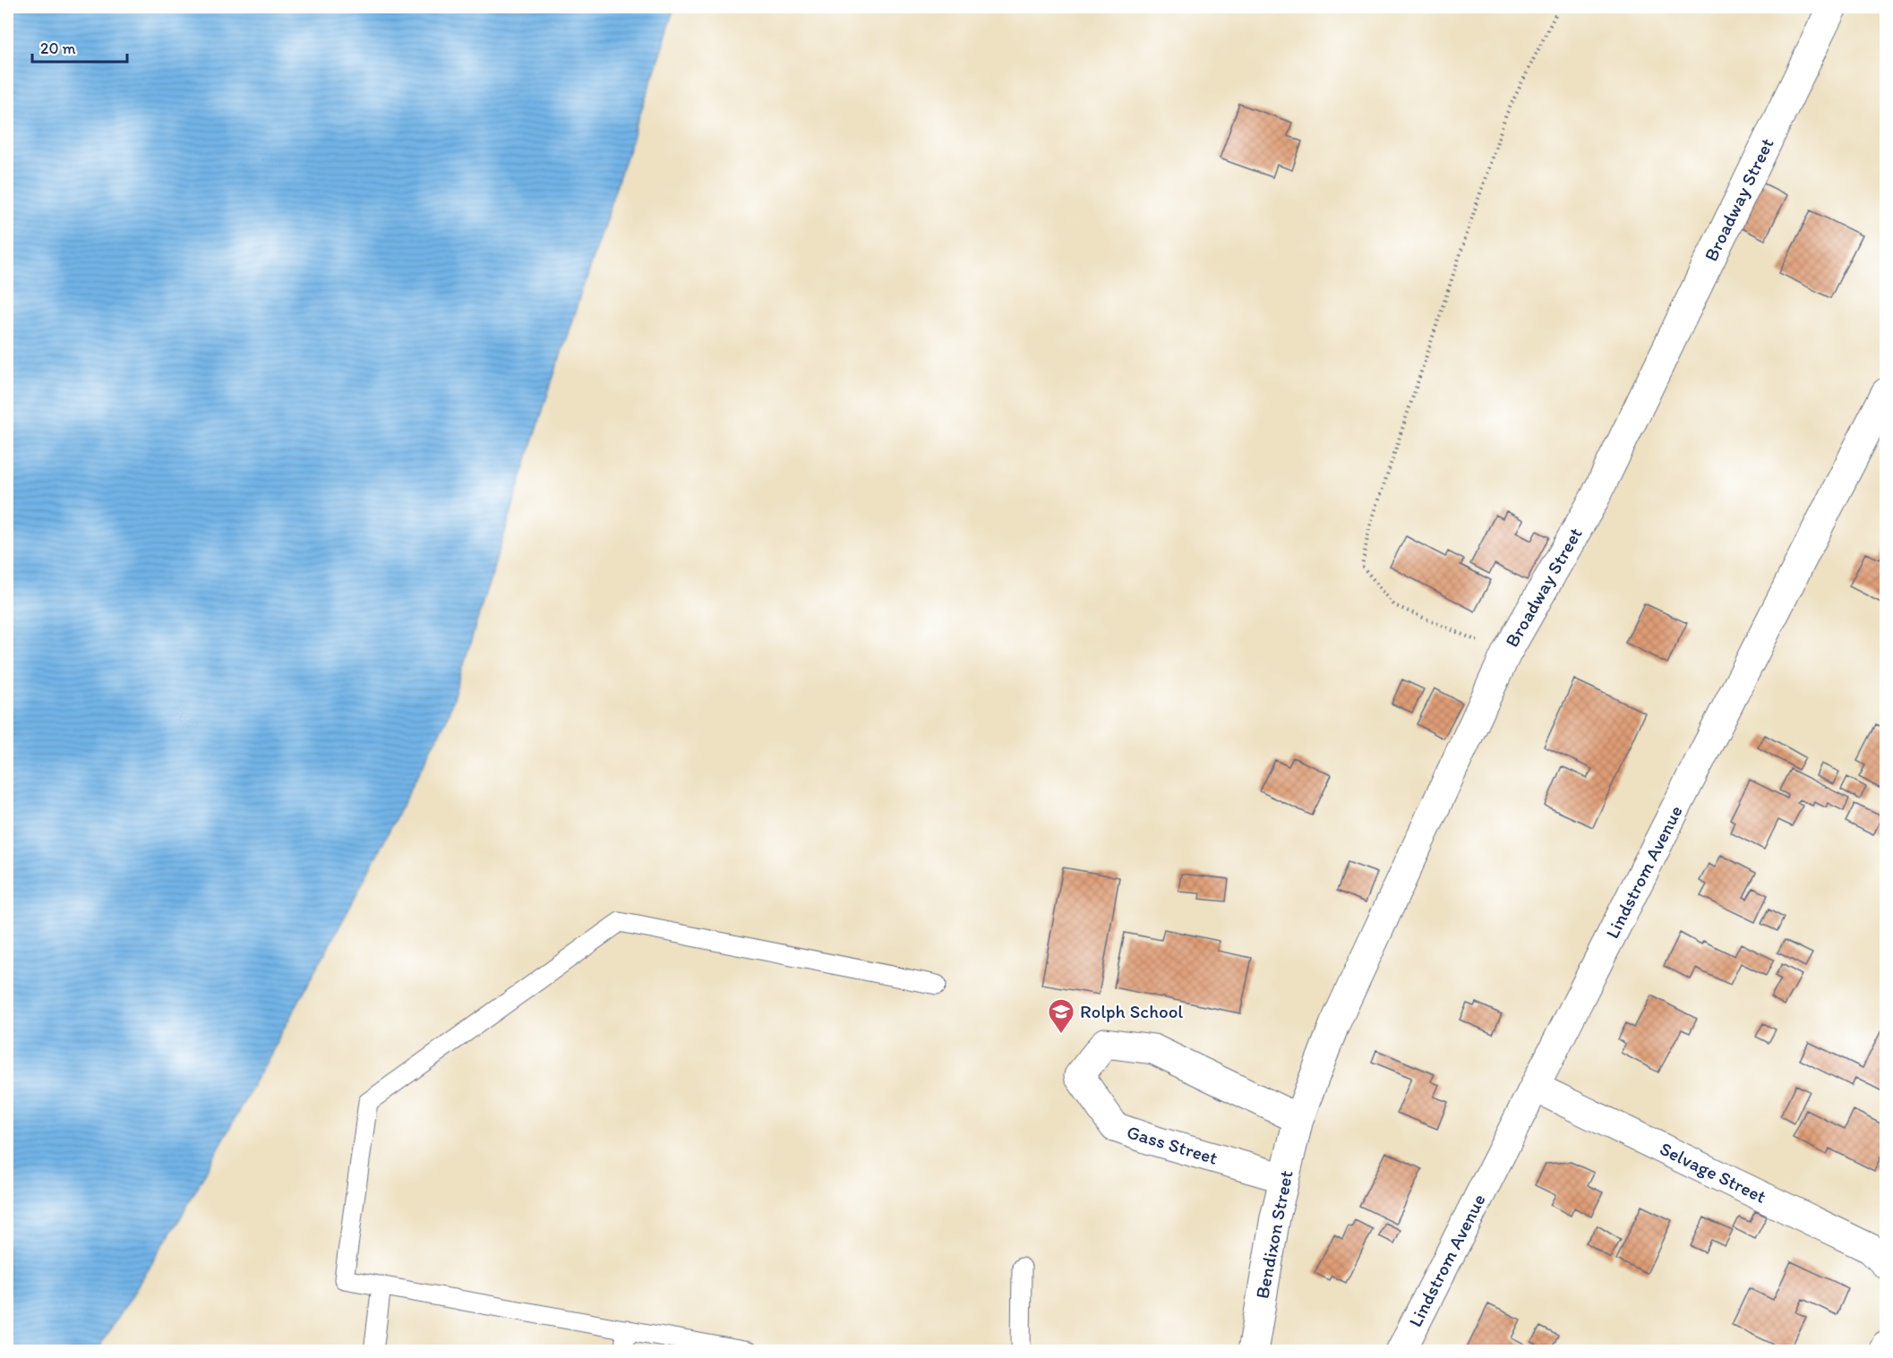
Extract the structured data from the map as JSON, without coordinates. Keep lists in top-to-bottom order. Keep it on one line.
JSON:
{"streets":{"street":["Broadway Street","Lindstrom Avenue","Gass Street","Selvage Street","Bendixon Street"]},"crossings":[["Broadway Street","Bendixon Street"],["Lindstrom Avenue","Selvage Street"],["Gass Street","Bendixon Street"]],"places":{"school or university":["Rolph School"]},"scale_bar":"20 m"}
